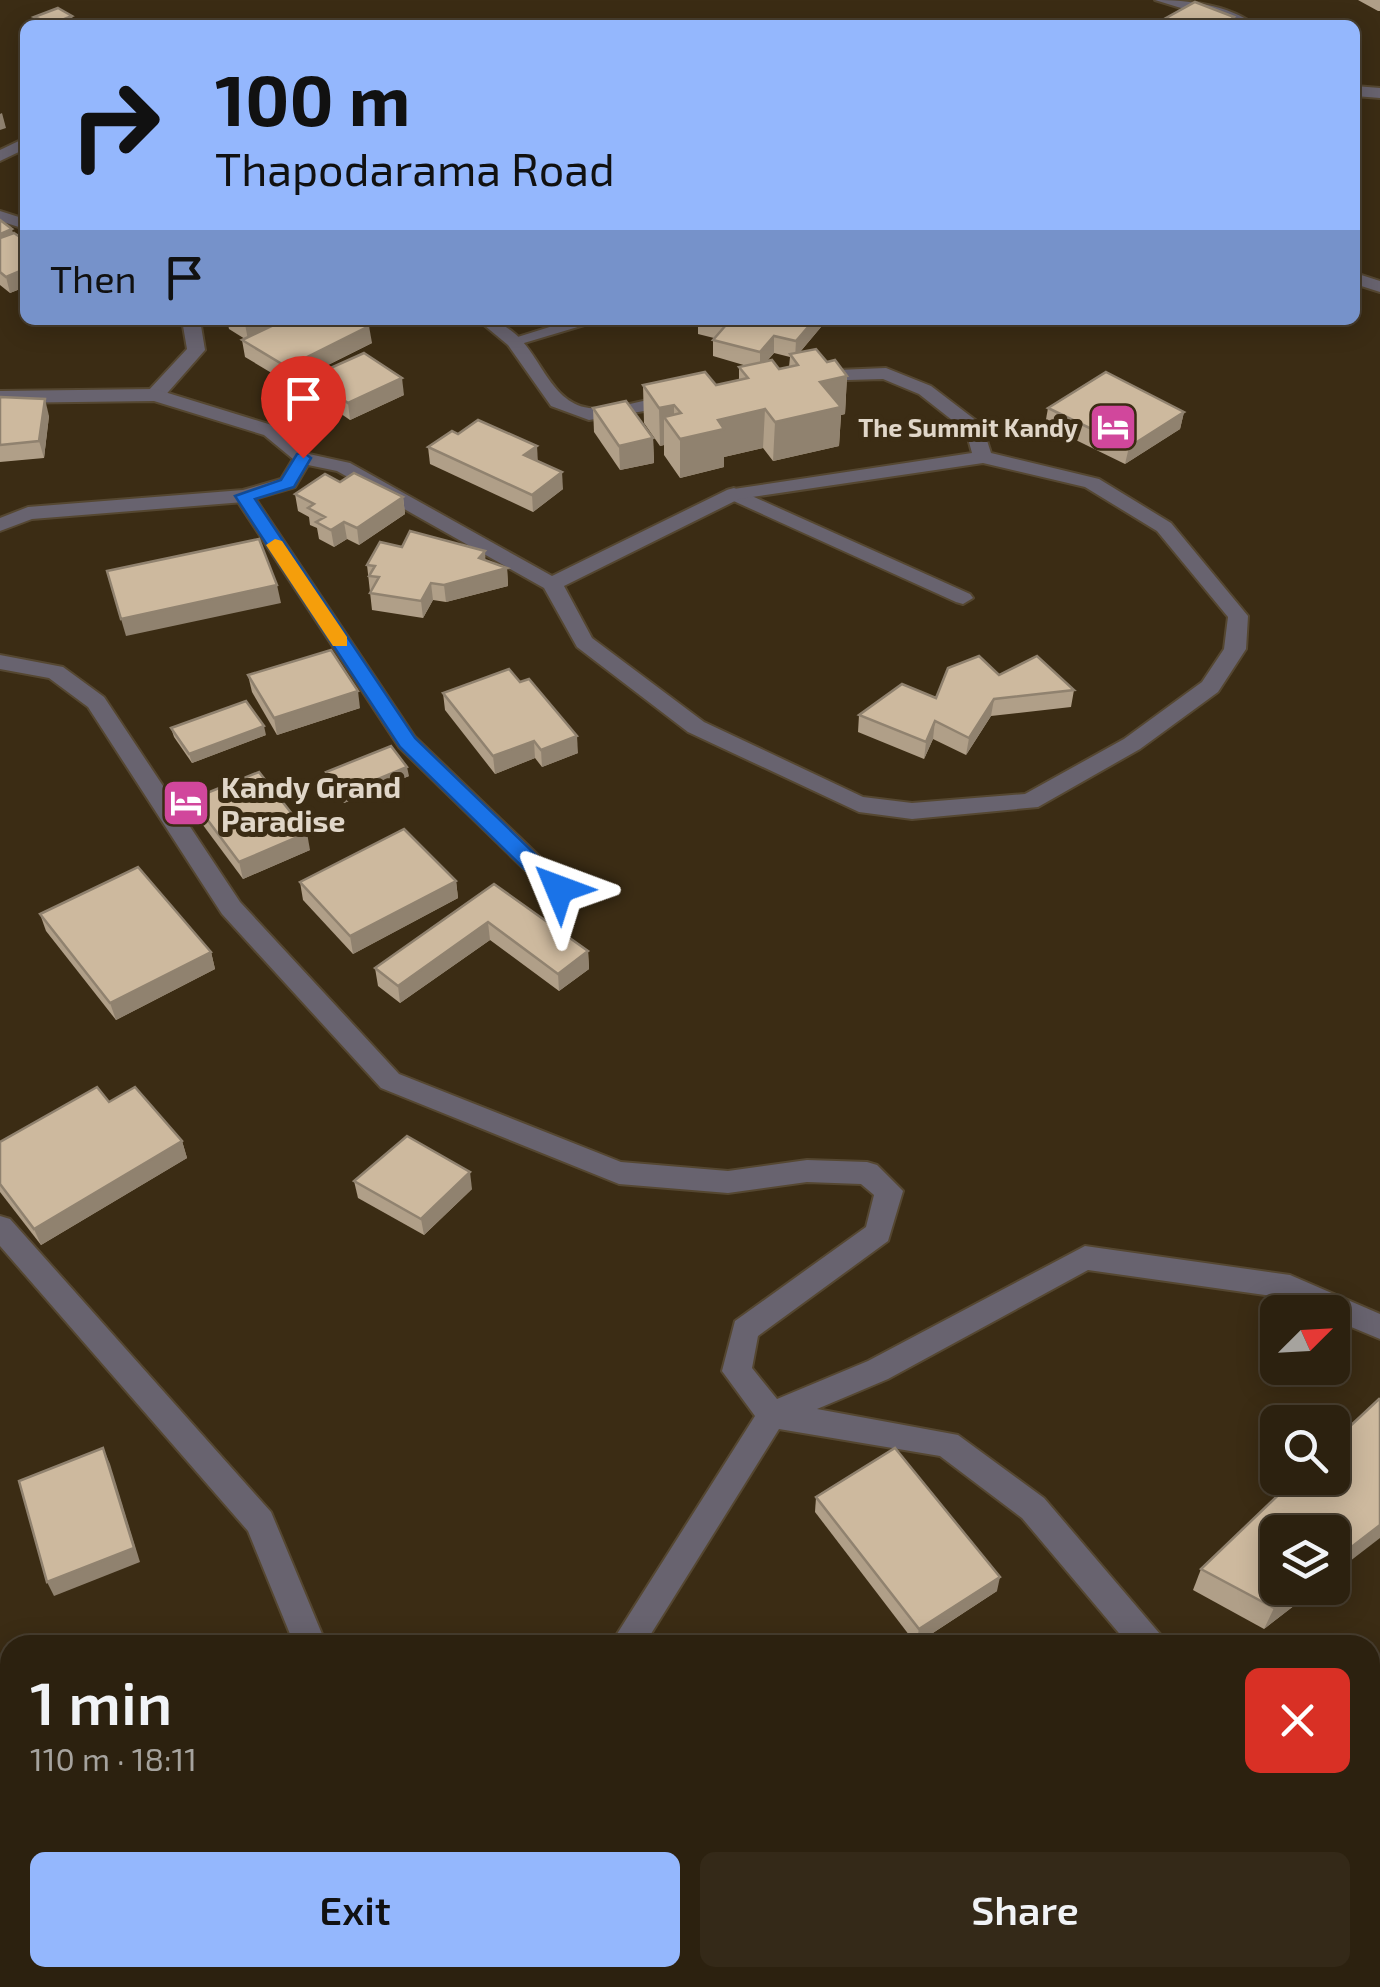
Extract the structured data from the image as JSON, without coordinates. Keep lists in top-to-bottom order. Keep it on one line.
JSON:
{"places":{"hotel":["The Summit Kandy","Kandy Grand Paradise"]},"north":"top right","page":{"turn":["100 m","Thapodarama Road"],"then":"Then","heading":["1 min","110 m · 18:11"],"buttons":["Exit","Share"]}}
